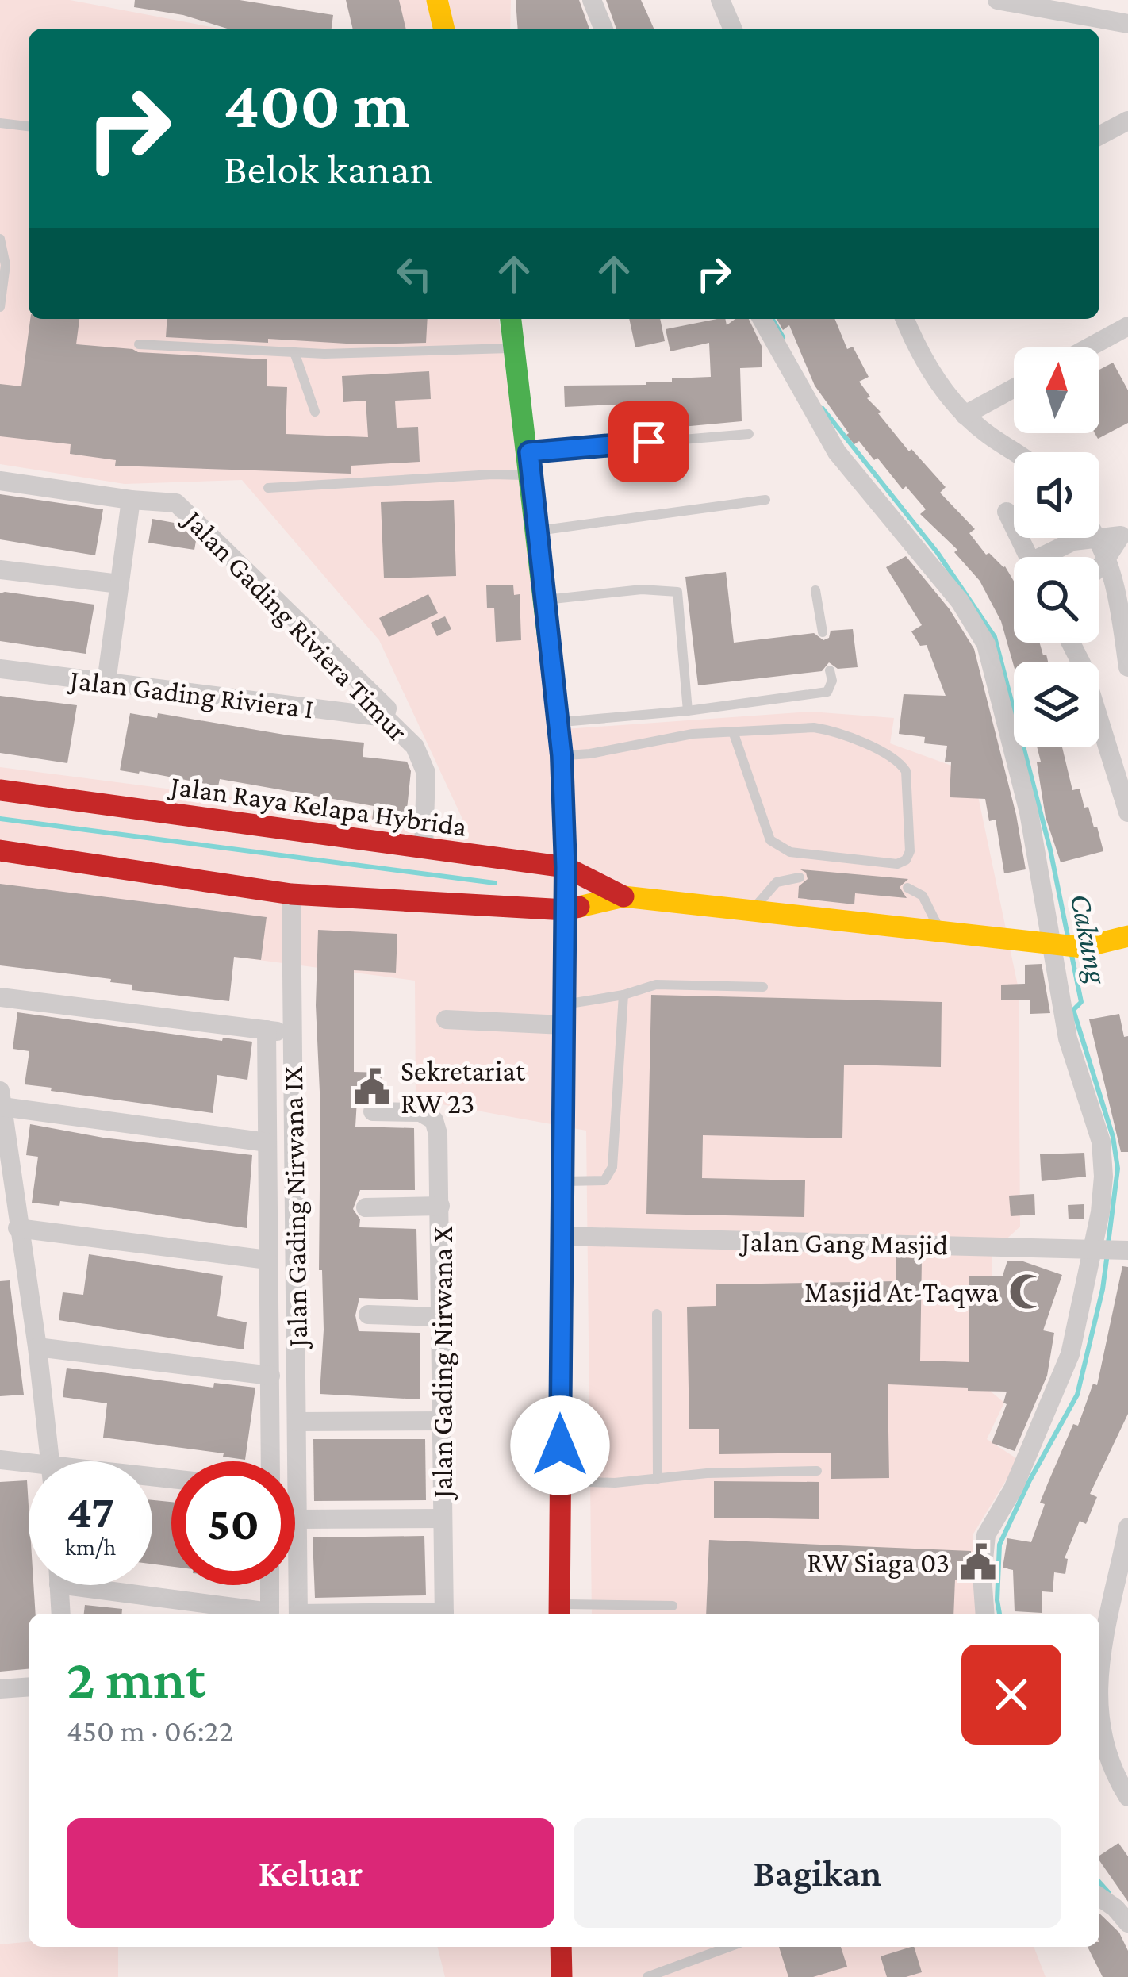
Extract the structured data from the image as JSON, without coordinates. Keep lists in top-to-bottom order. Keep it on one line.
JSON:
{"streets":{"main road":["Jalan Raya Kelapa Hybrida"],"street":["Jalan Gading Riviera Timur","Jalan Gading Riviera I","Jalan Gading Nirwana IX","Jalan Gang Masjid","Jalan Gading Nirwana X"]},"crossings":[["Jalan Gading Riviera Timur","Jalan Gading Riviera I"],["Jalan Gading Riviera Timur","Jalan Raya Kelapa Hybrida"],["Jalan Raya Kelapa Hybrida","Jalan Gading Nirwana IX"],["Jalan Gading Nirwana IX","Jalan Gading Nirwana X"]],"water":["Cakung"],"places":{"public building":["Sekretariat RW 23","RW Siaga 03"],"mosque":["Masjid At-Taqwa"]},"north":"top","page":{"turn":["400 m","Belok kanan"],"speed":"47 km/h","limit":"50","heading":["2 mnt","450 m · 06:22"],"buttons":["Keluar","Bagikan"]}}
